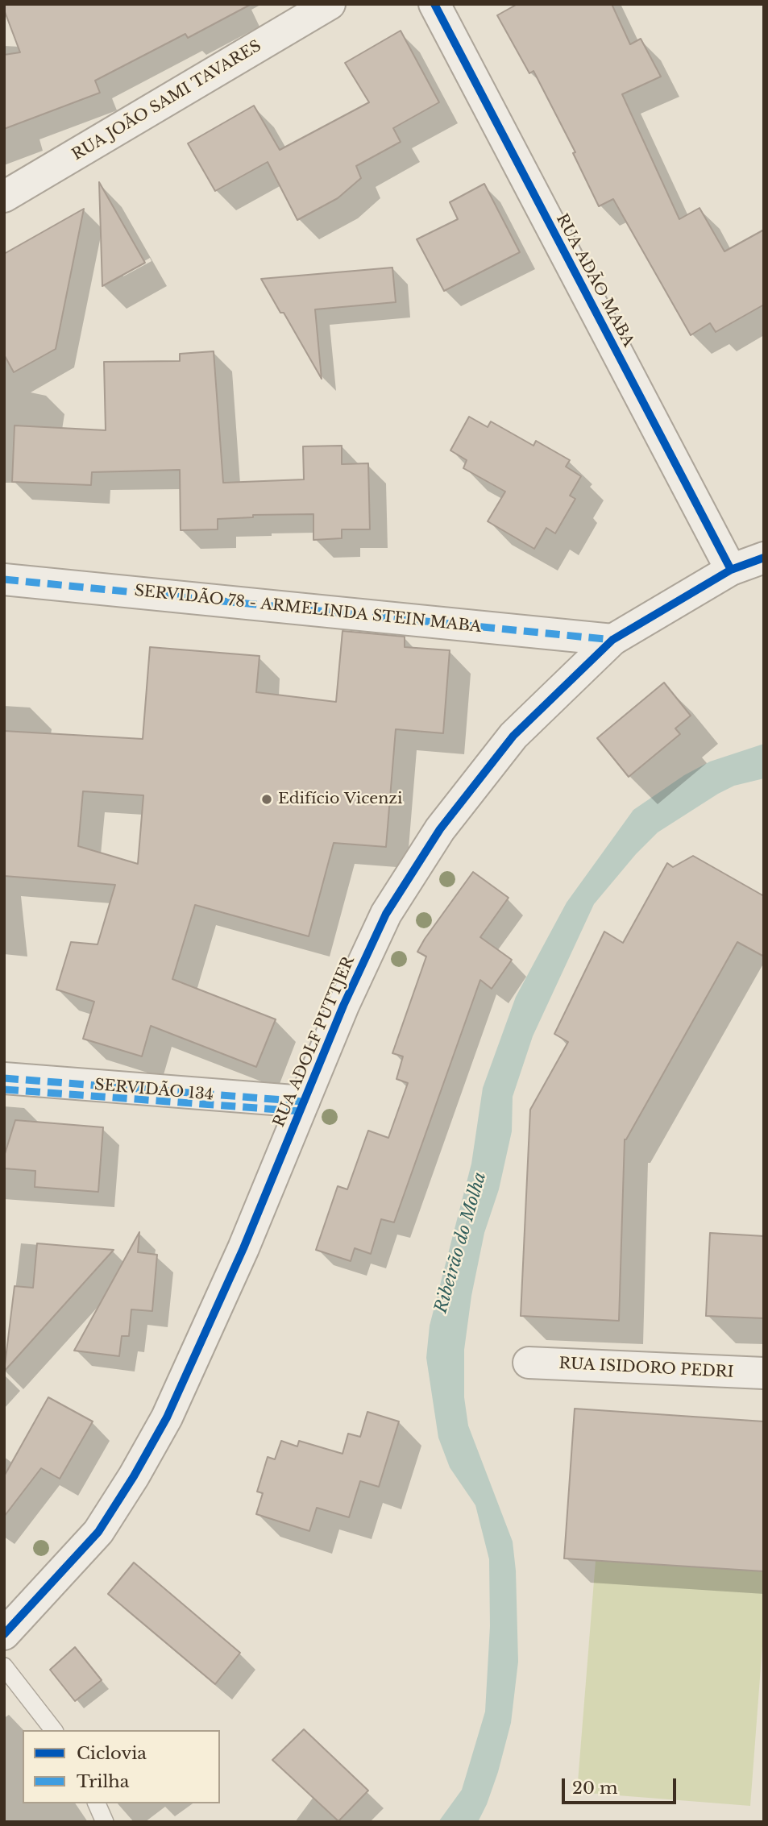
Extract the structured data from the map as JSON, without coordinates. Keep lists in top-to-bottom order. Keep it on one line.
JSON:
{"streets":{"street":["RUA JOÃO SAMI TAVARES","RUA ADÃO MABA","SERVIDÃO 78 - ARMELINDA STEIN MABA","RUA ADOLF PUTTJER","SERVIDÃO 134","RUA ISIDORO PEDRI"]},"crossings":[["RUA ADÃO MABA","RUA ADOLF PUTTJER"],["SERVIDÃO 78 - ARMELINDA STEIN MABA","RUA ADOLF PUTTJER"],["RUA ADOLF PUTTJER","SERVIDÃO 134"]],"water":["Ribeirão do Molha"],"places":["Edifício Vicenzi"],"legend":["Ciclovia","Trilha"],"scale_bar":"20 m"}
